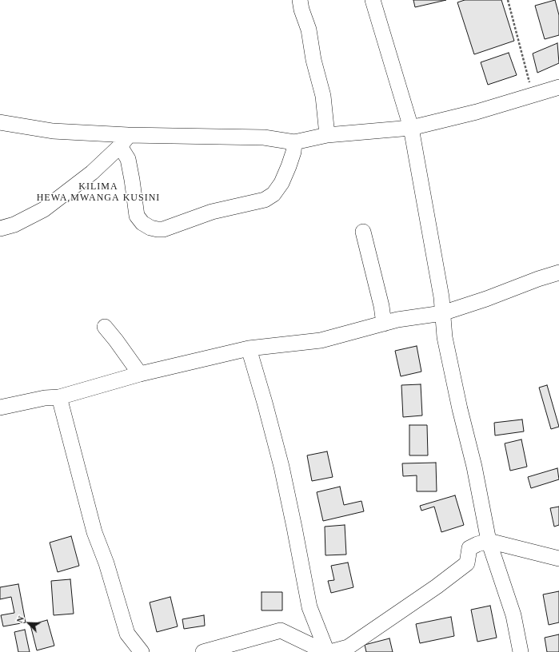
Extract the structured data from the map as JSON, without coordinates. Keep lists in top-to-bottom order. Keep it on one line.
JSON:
{"districts":["KILIMA HEWA,MWANGA KUSINI"],"north":"top left"}
